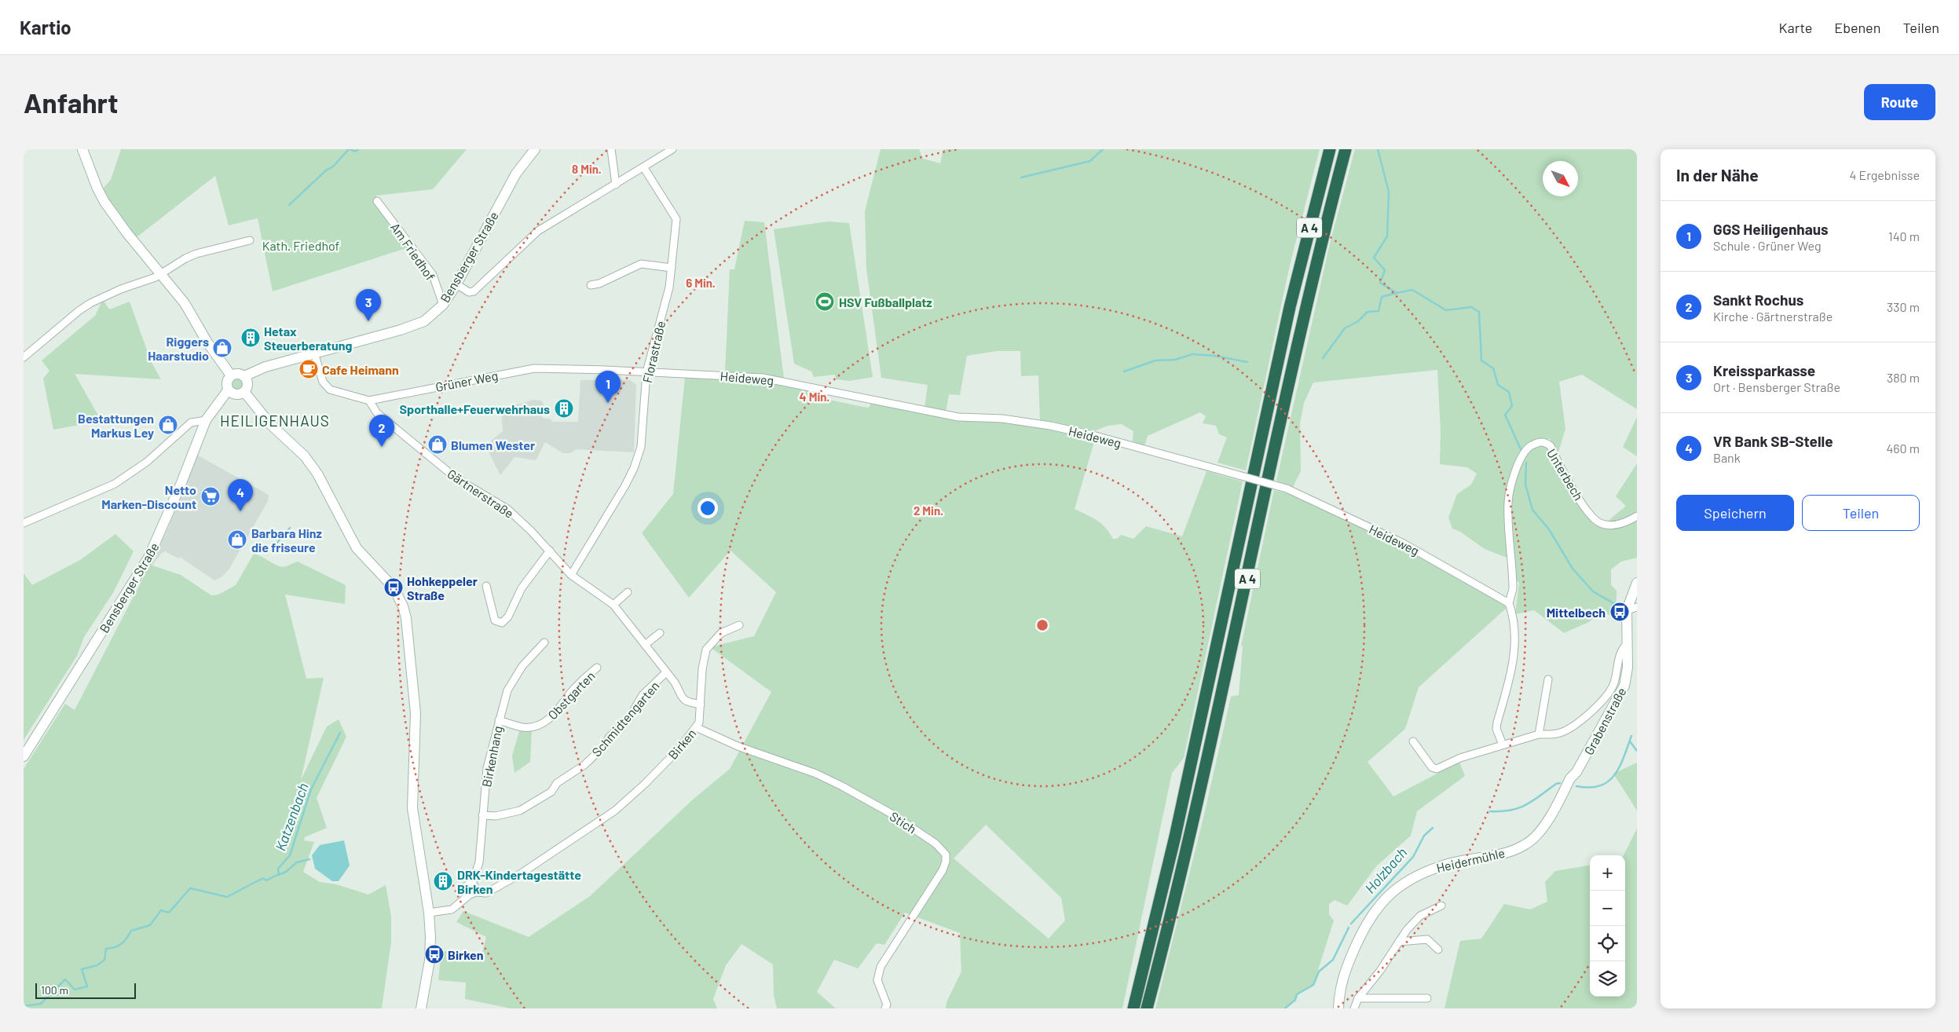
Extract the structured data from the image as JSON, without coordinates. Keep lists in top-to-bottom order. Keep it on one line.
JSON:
{"streets":{"highway":["A 4"],"street":["Am Friedhof","Bensberger Straße","Florastraße","Heideweg","Grüner Weg","Unterbech","Gärtnerstraße","Obstgarten","Schmidtengarten","Grabenstraße","Birken","Birkenhang","Stich","Heidermühle"]},"crossings":[["Am Friedhof","Bensberger Straße"],["Bensberger Straße","Grüner Weg"],["Florastraße","Heideweg"],["Florastraße","Grüner Weg"],["Florastraße","Gärtnerstraße"],["Heideweg","Grüner Weg"],["Heideweg","Unterbech"],["Grüner Weg","Gärtnerstraße"],["Obstgarten","Birkenhang"],["Schmidtengarten","Birkenhang"],["Grabenstraße","Heidermühle"],["Birken","Birkenhang"],["Birken","Stich"]],"districts":["HEILIGENHAUS"],"water":["Katzenbach","Holzbach"],"parks":["Kath. Friedhof"],"places":{"sports":["HSV Fußballplatz"],"building":["Hetax Steuerberatung","Sporthalle+Feuerwehrhaus","DRK-Kindertagestätte Birken"],"shop":["Riggers Haarstudio","Bestattungen Markus Ley","Blumen Wester","Barbara Hinz die friseure"],"cafe":["Cafe Heimann"],"supermarket":["Netto Marken-Discount"],"bus stop":["Hohkeppeler Straße","Mittelbech","Birken"]},"scale_bar":"100 m","north":"bottom right","page":{"header":"Kartio","nav":["Karte","Ebenen","Teilen"],"buttons":["Route",["Speichern","Teilen"]],"title":"Anfahrt","heading":["In der Nähe","4 Ergebnisse"],"list":[{"mark":"1","name":"GGS Heiligenhaus","note":"Schule · Grüner Weg","value":"140 m"},{"mark":"2","name":"Sankt Rochus","note":"Kirche · Gärtnerstraße","value":"330 m"},{"mark":"3","name":"Kreissparkasse","note":"Ort · Bensberger Straße","value":"380 m"},{"mark":"4","name":"VR Bank SB-Stelle","note":"Bank","value":"460 m"}],"pins":["3","1","2","4"],"map_buttons":["+","−"],"scale":"100 m"},"rings":["8 Min.","6 Min.","4 Min.","2 Min."]}
